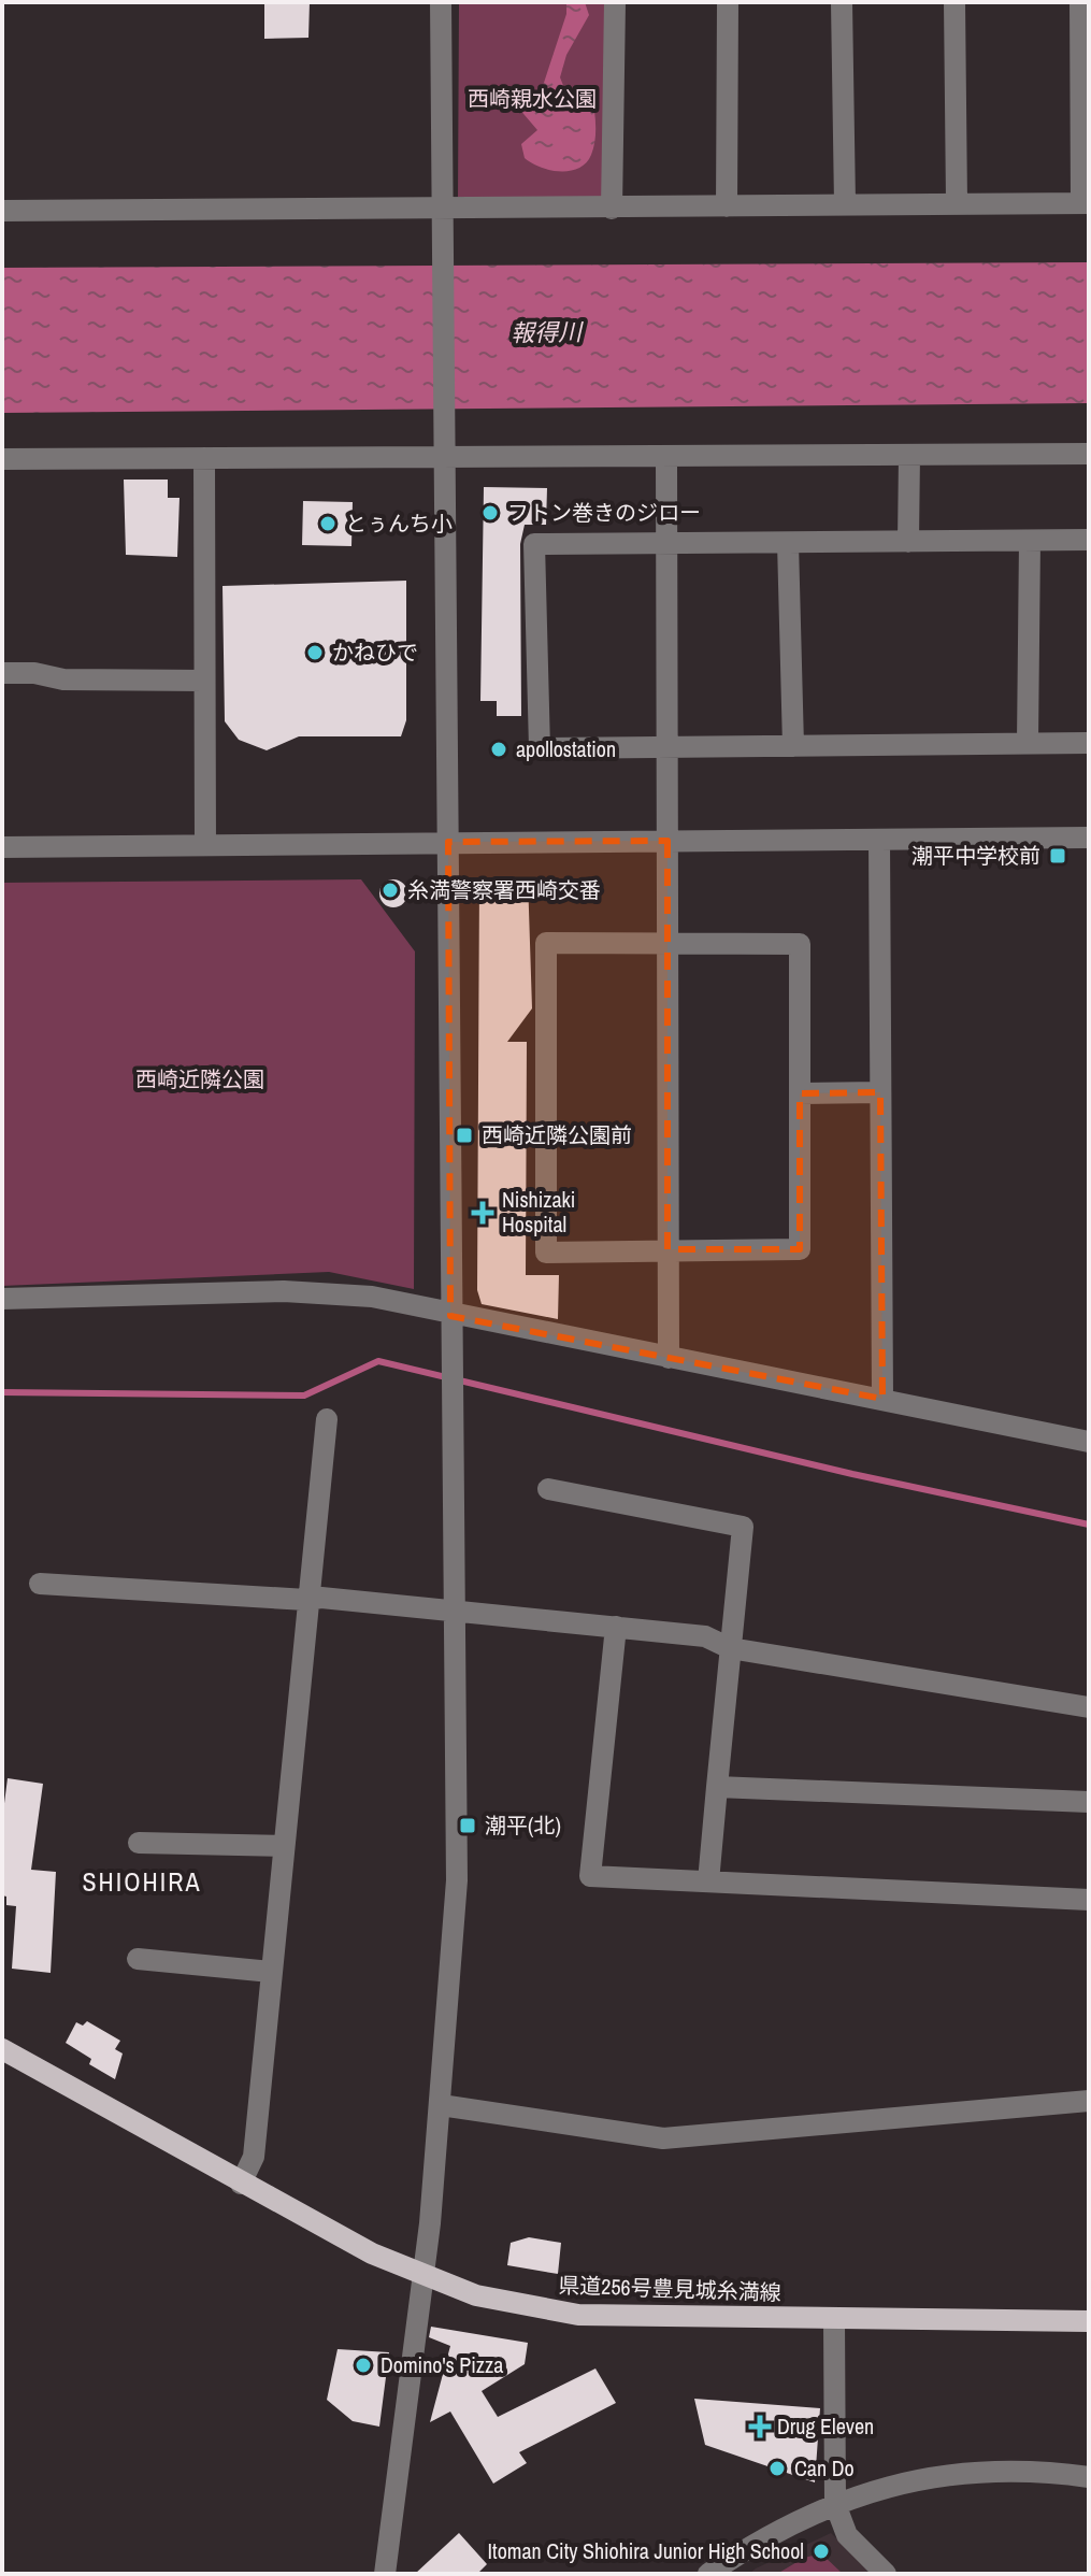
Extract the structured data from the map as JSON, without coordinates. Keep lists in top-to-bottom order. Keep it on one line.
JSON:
{"streets":{"main road":["県道256号豊見城糸満線"]},"districts":["SHIOHIRA"],"water":["報得川"],"parks":["西崎親水公園","西崎近隣公園"],"places":{"other":["フトン巻きのジロー","とぅんち小","かねひで","apollostation","糸満警察署西崎交番","Domino's Pizza","Can Do","Itoman City Shiohira Junior High School"],"transit":["潮平中学校前","西崎近隣公園前","潮平(北)"],"health":["Nishizaki Hospital","Drug Eleven"]}}
